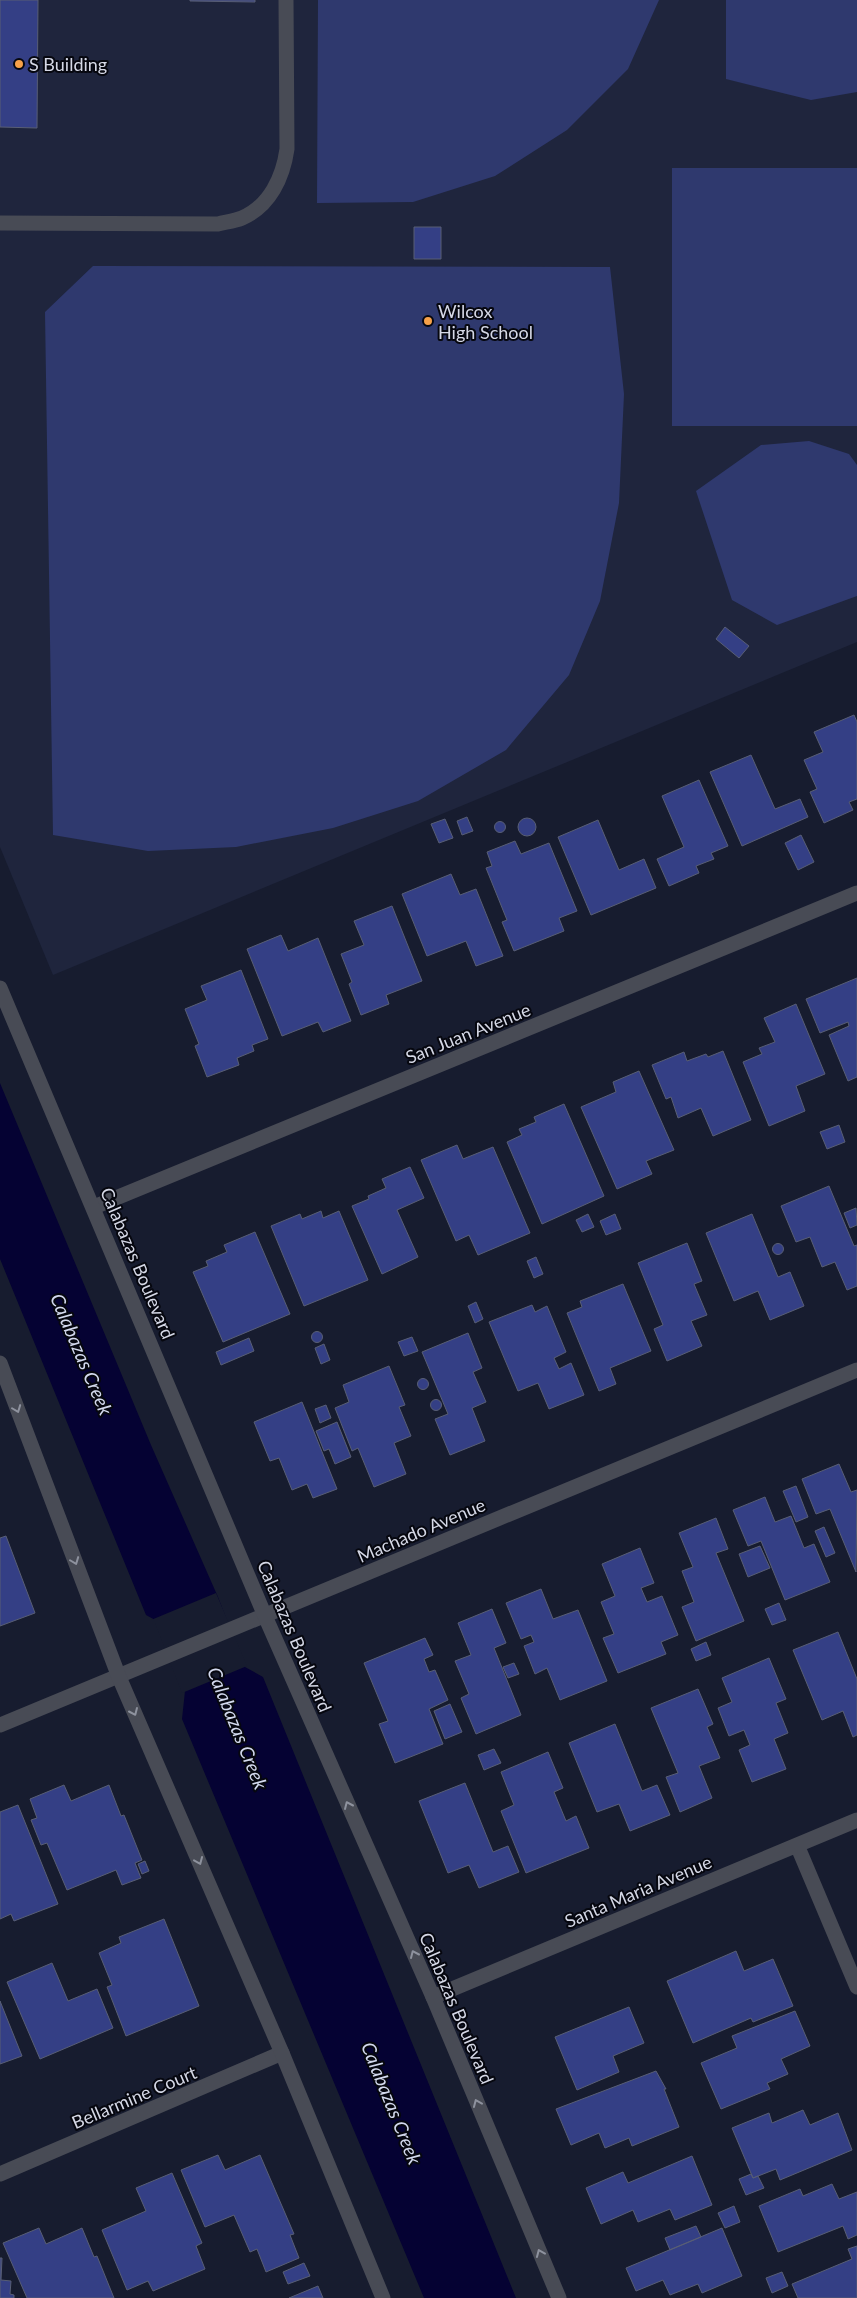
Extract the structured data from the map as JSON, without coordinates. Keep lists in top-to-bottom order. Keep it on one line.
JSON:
{"streets":{"street":["San Juan Avenue","Calabazas Boulevard","Machado Avenue","Santa Maria Avenue","Bellarmine Court"]},"crossings":[["San Juan Avenue","Calabazas Boulevard"],["Calabazas Boulevard","Machado Avenue"],["Calabazas Boulevard","Santa Maria Avenue"]],"one_way":["Calabazas Boulevard"],"water":["Calabazas Creek"],"places":["S Building","Wilcox High School"]}
